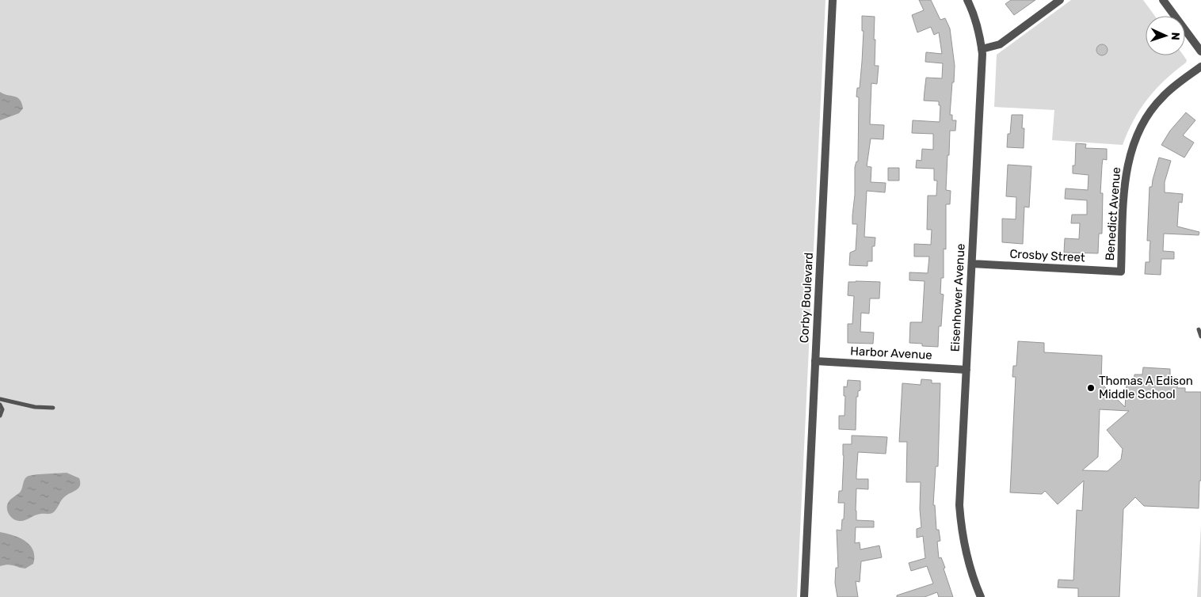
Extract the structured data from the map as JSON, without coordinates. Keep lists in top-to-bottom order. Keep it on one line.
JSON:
{"streets":{"street":["Benedict Avenue","Crosby Street","Corby Boulevard","Eisenhower Avenue","Harbor Avenue"]},"crossings":[["Benedict Avenue","Crosby Street"],["Crosby Street","Eisenhower Avenue"],["Corby Boulevard","Harbor Avenue"],["Eisenhower Avenue","Harbor Avenue"]],"places":["Thomas A Edison Middle School"],"north":"right"}
